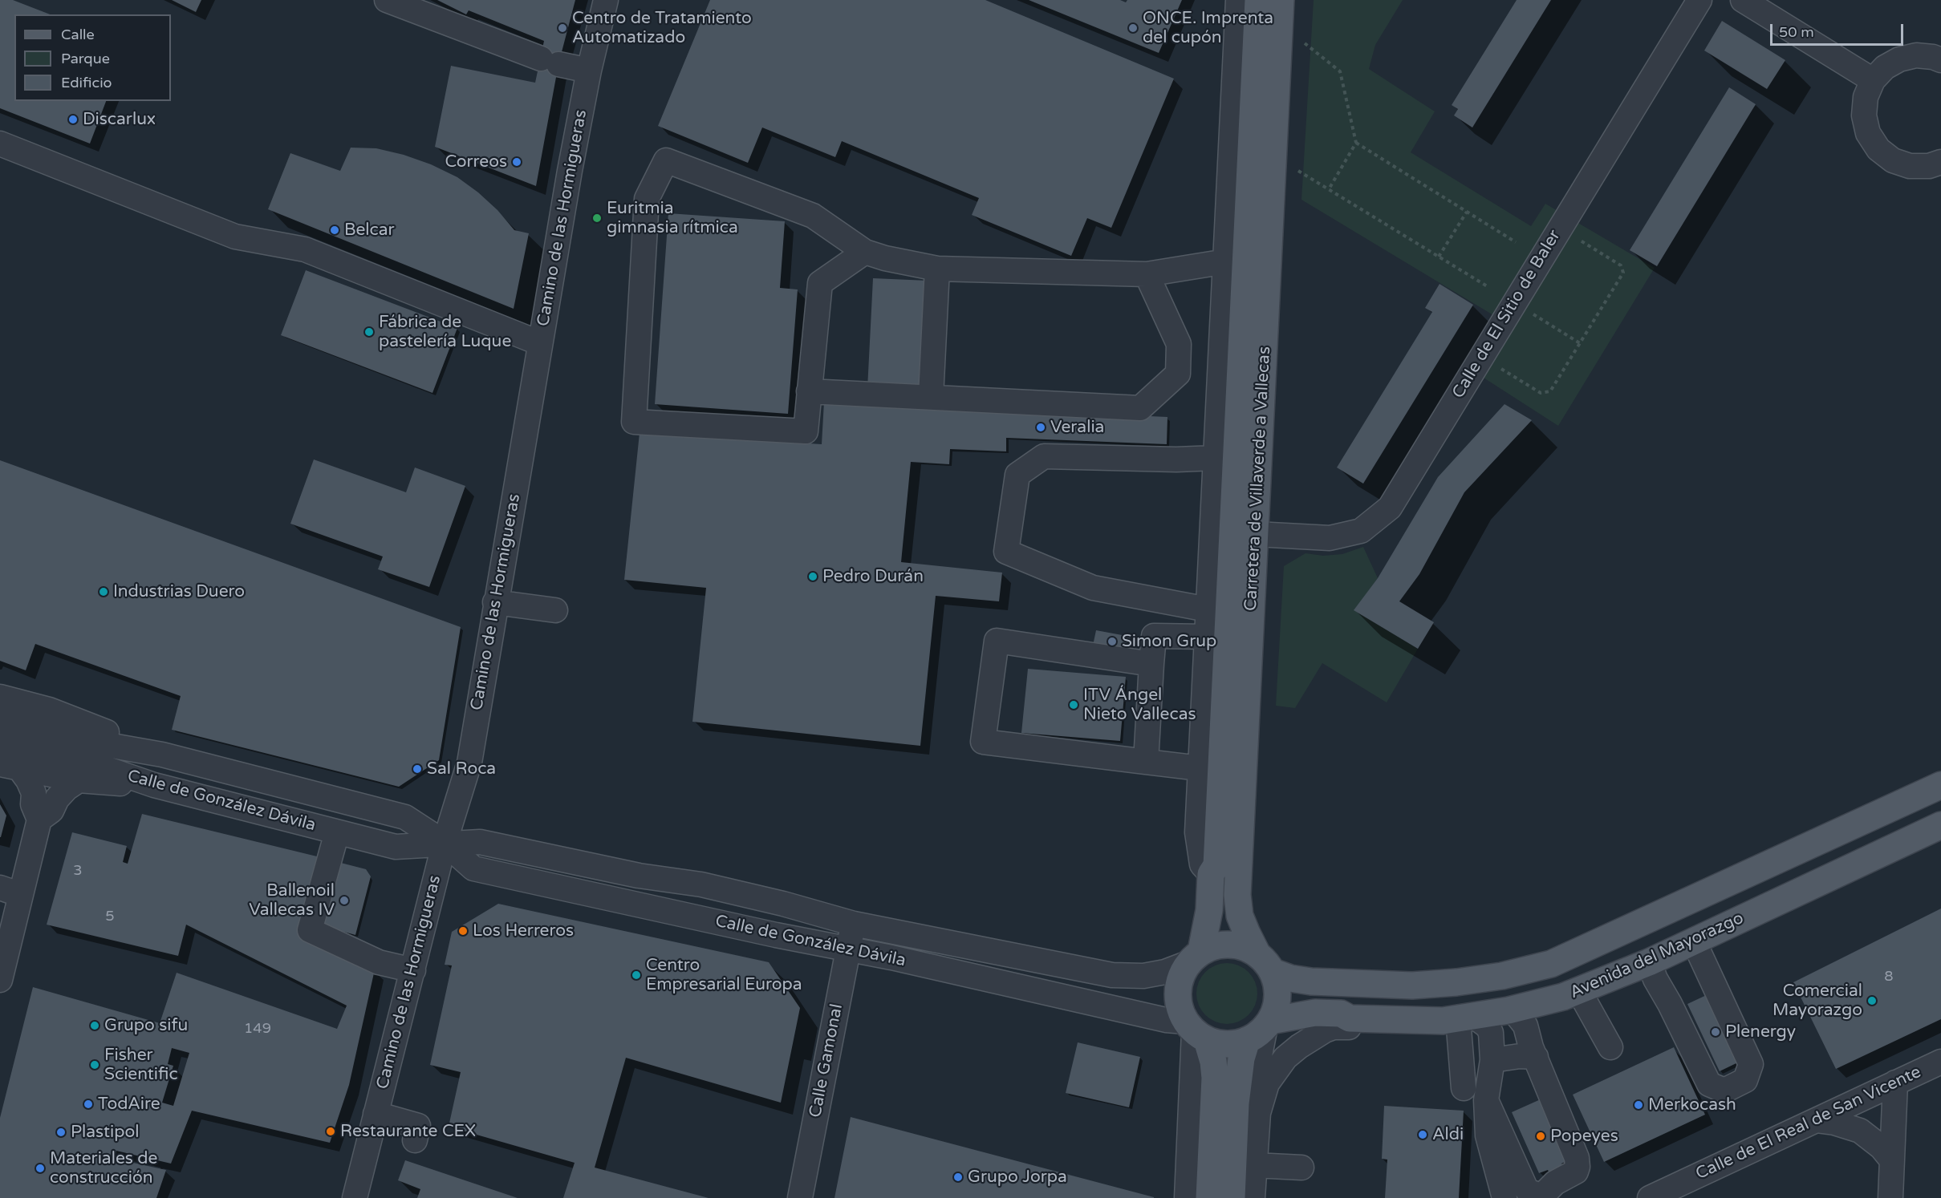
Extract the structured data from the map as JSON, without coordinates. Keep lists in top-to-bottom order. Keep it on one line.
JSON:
{"streets":{"main road":["Carretera de Villaverde a Vallecas","Avenida del Mayorazgo"],"street":["Camino de las Hormigueras","Calle de El Sitio de Baler","Calle de González Dávila","Calle Gamonal","Calle de El Real de San Vicente"]},"crossings":[["Camino de las Hormigueras","Calle de González Dávila"],["Calle de El Sitio de Baler","Carretera de Villaverde a Vallecas"],["Carretera de Villaverde a Vallecas","Calle de González Dávila"],["Carretera de Villaverde a Vallecas","Avenida del Mayorazgo"],["Calle de González Dávila","Avenida del Mayorazgo"],["Calle de González Dávila","Calle Gamonal"]],"places":["Centro de Tratamiento Automatizado","ONCE. Imprenta del cupón","Discarlux","Correos","Euritmia gimnasia rítmica","Belcar","Fábrica de pastelería Luque","Veralia","Pedro Durán","Industrias Duero","Simon Grup","ITV Ángel Nieto Vallecas","Sal Roca","Ballenoil Vallecas IV","Los Herreros","Centro Empresarial Europa","Comercial Mayorazgo","Grupo sifu","Plenergy","Fisher Scientific","TodAire","Merkocash","Restaurante CEX","Plastipol","Aldi","Popeyes","Materiales de construcción","Grupo Jorpa"],"house_numbers":["3","5","8","149"],"legend":["Calle","Parque","Edificio"],"scale_bar":"50 m"}
